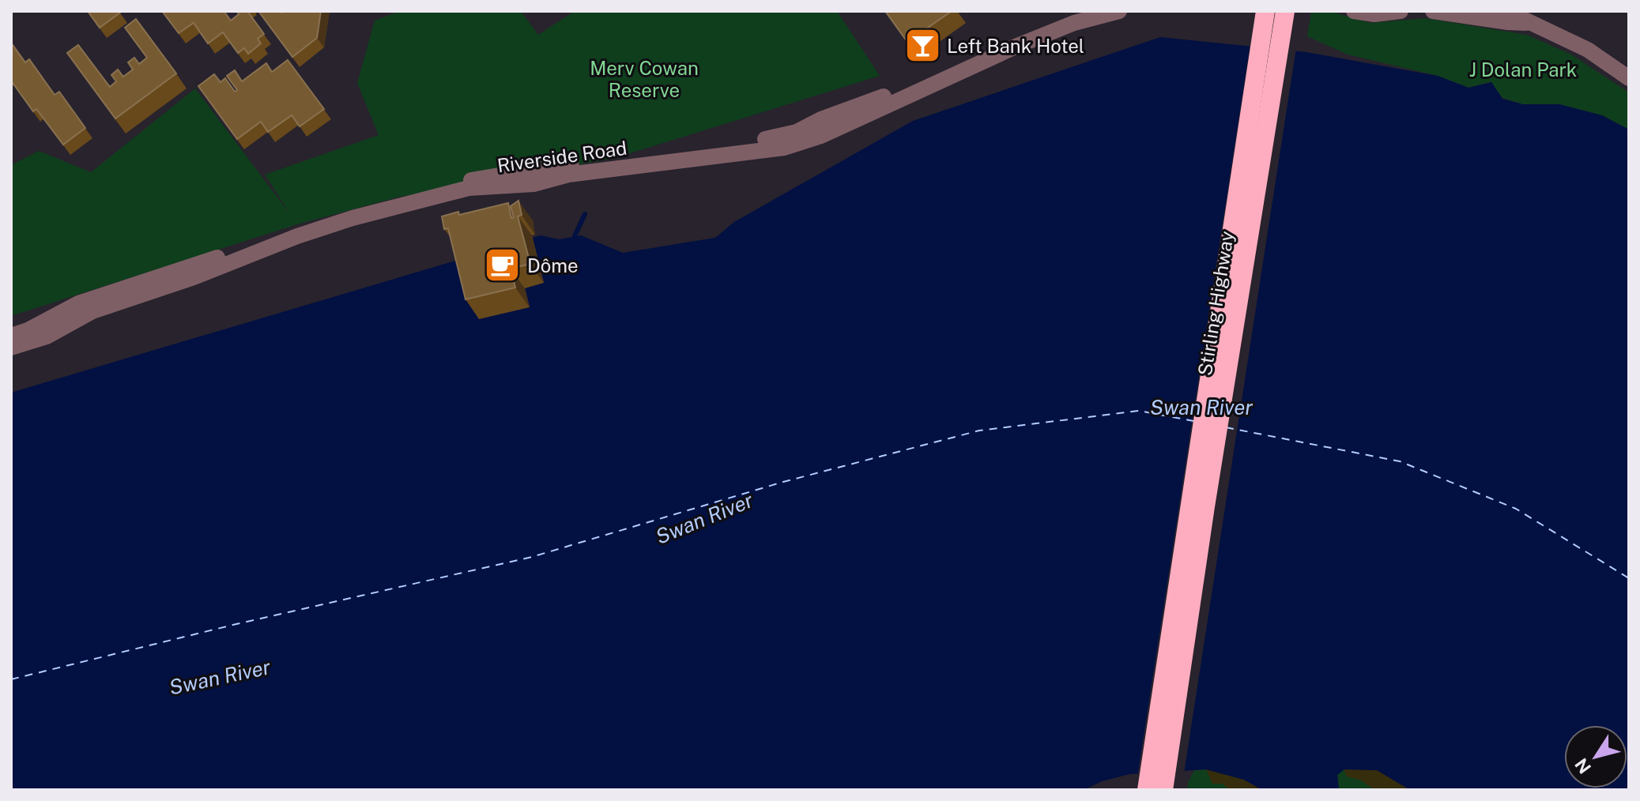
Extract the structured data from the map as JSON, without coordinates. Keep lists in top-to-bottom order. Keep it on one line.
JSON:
{"streets":{"highway":["Stirling Highway"],"street":["Riverside Road"]},"water":["Swan River"],"parks":["Merv Cowan Reserve","J Dolan Park"],"places":{"bar":["Left Bank Hotel"],"cafe":["Dôme"]},"north":"bottom left"}
